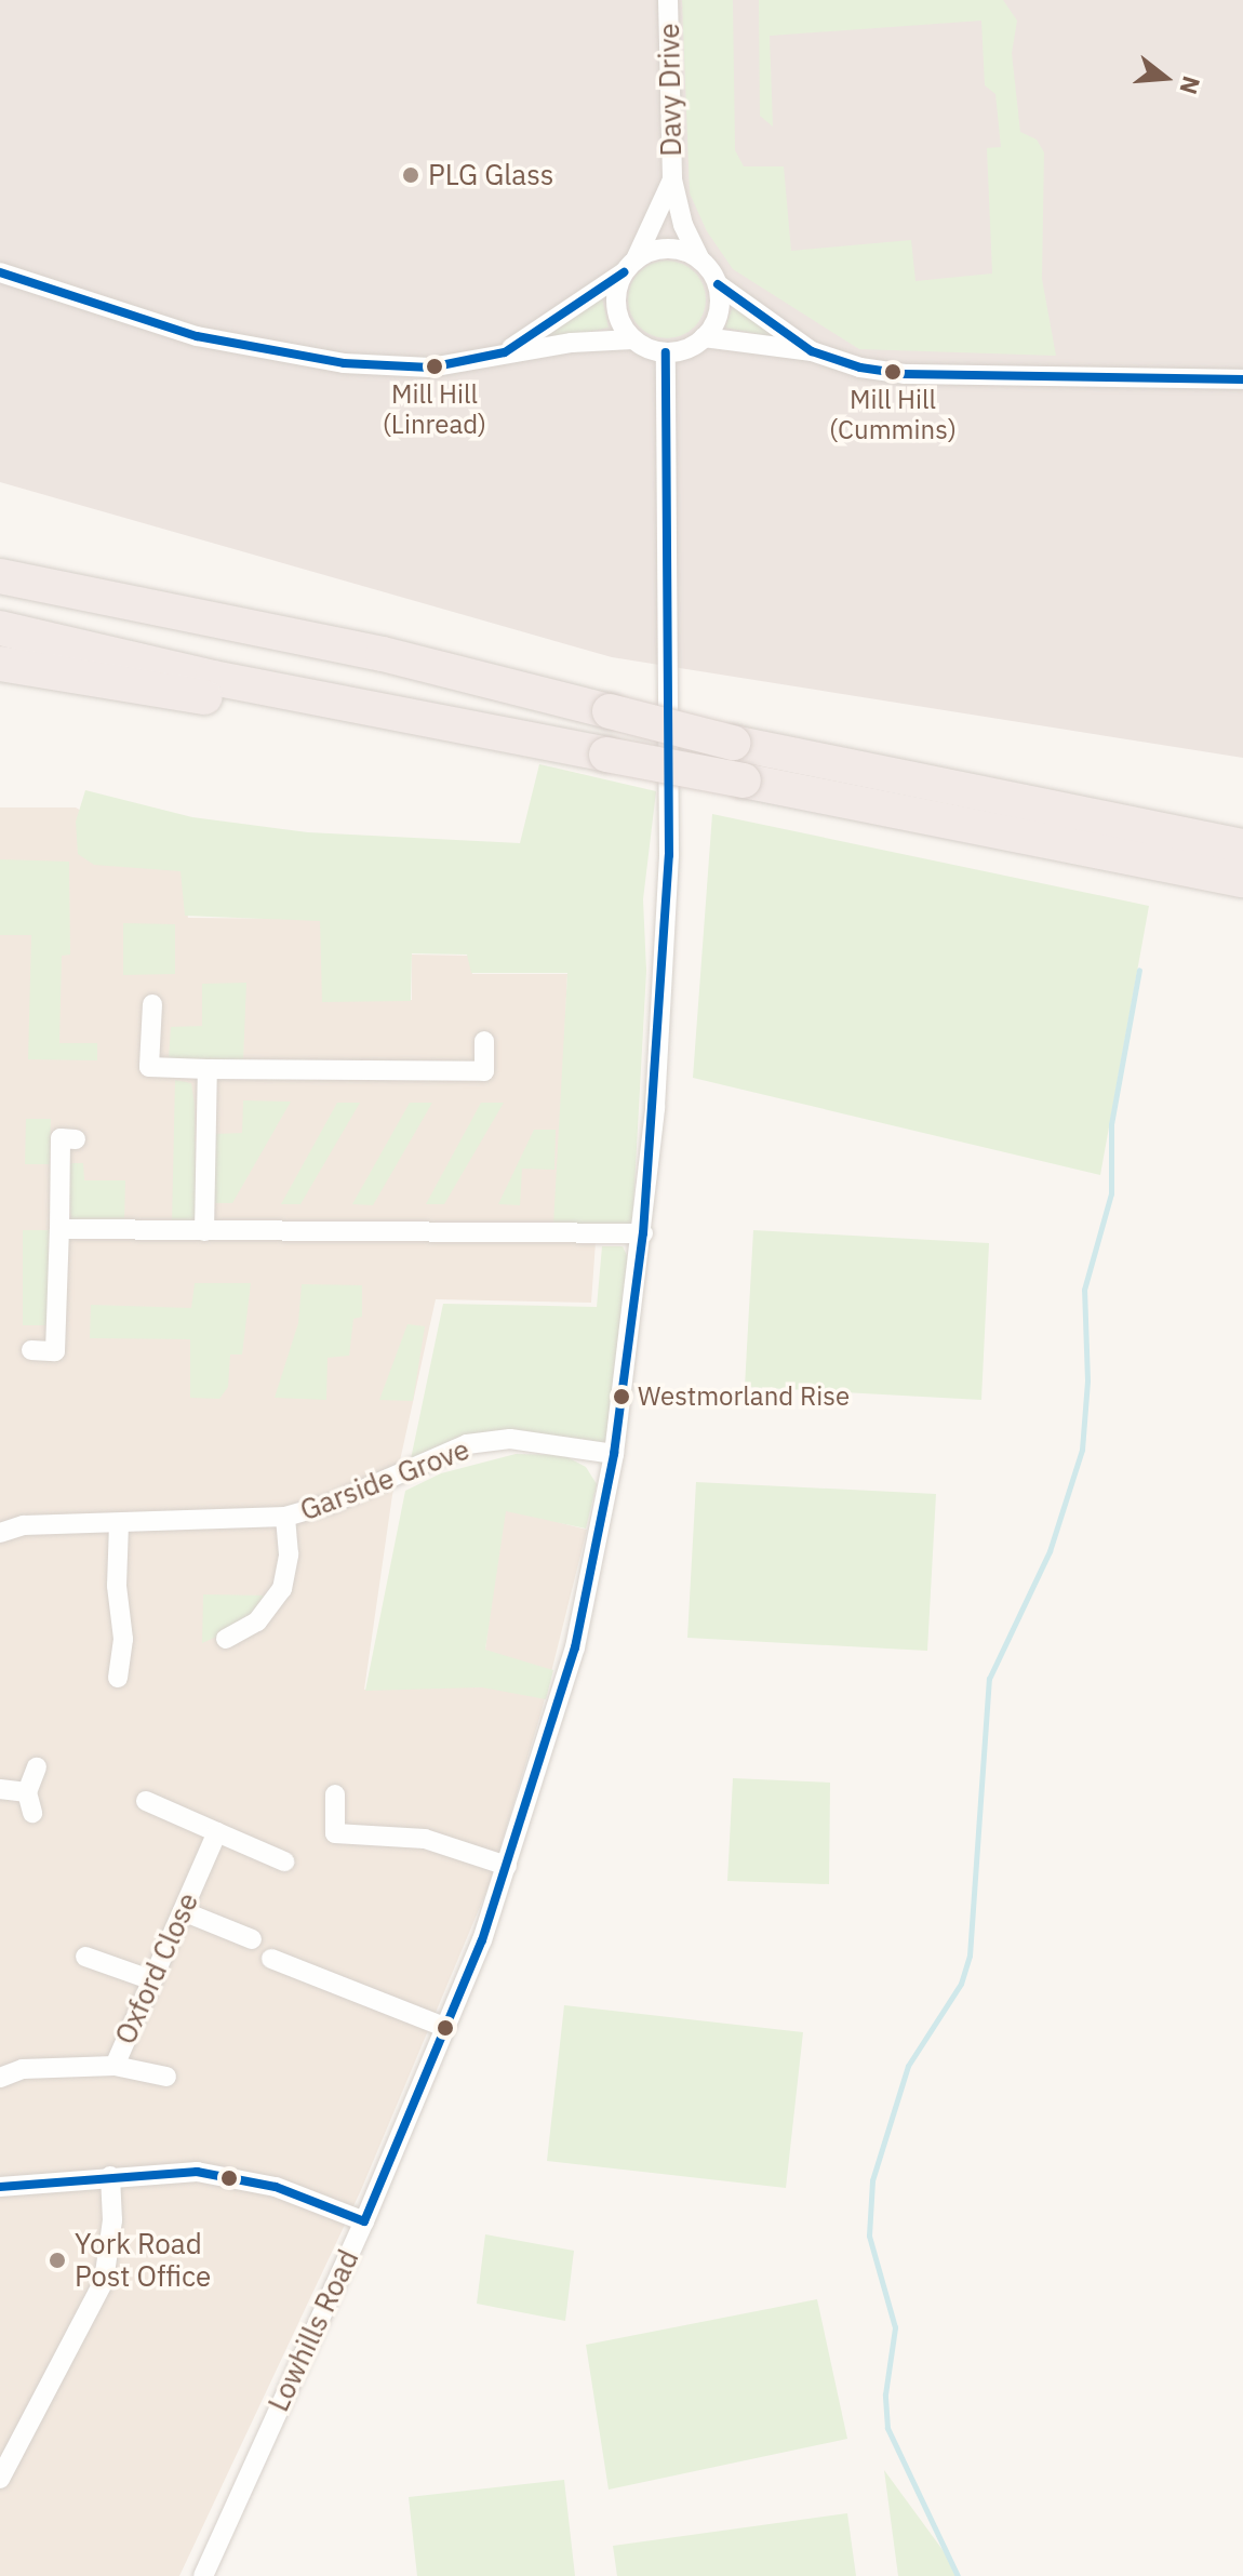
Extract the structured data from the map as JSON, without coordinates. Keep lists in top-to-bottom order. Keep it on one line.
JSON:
{"streets":{"street":["Davy Drive","Garside Grove","Oxford Close","Lowhills Road"]},"crossings":[["Davy Drive","Lowhills Road"],["Garside Grove","Lowhills Road"]],"places":["PLG Glass","Mill Hill (Linread)","Mill Hill (Cummins)","Westmorland Rise","York Road Post Office"],"north":"right"}
